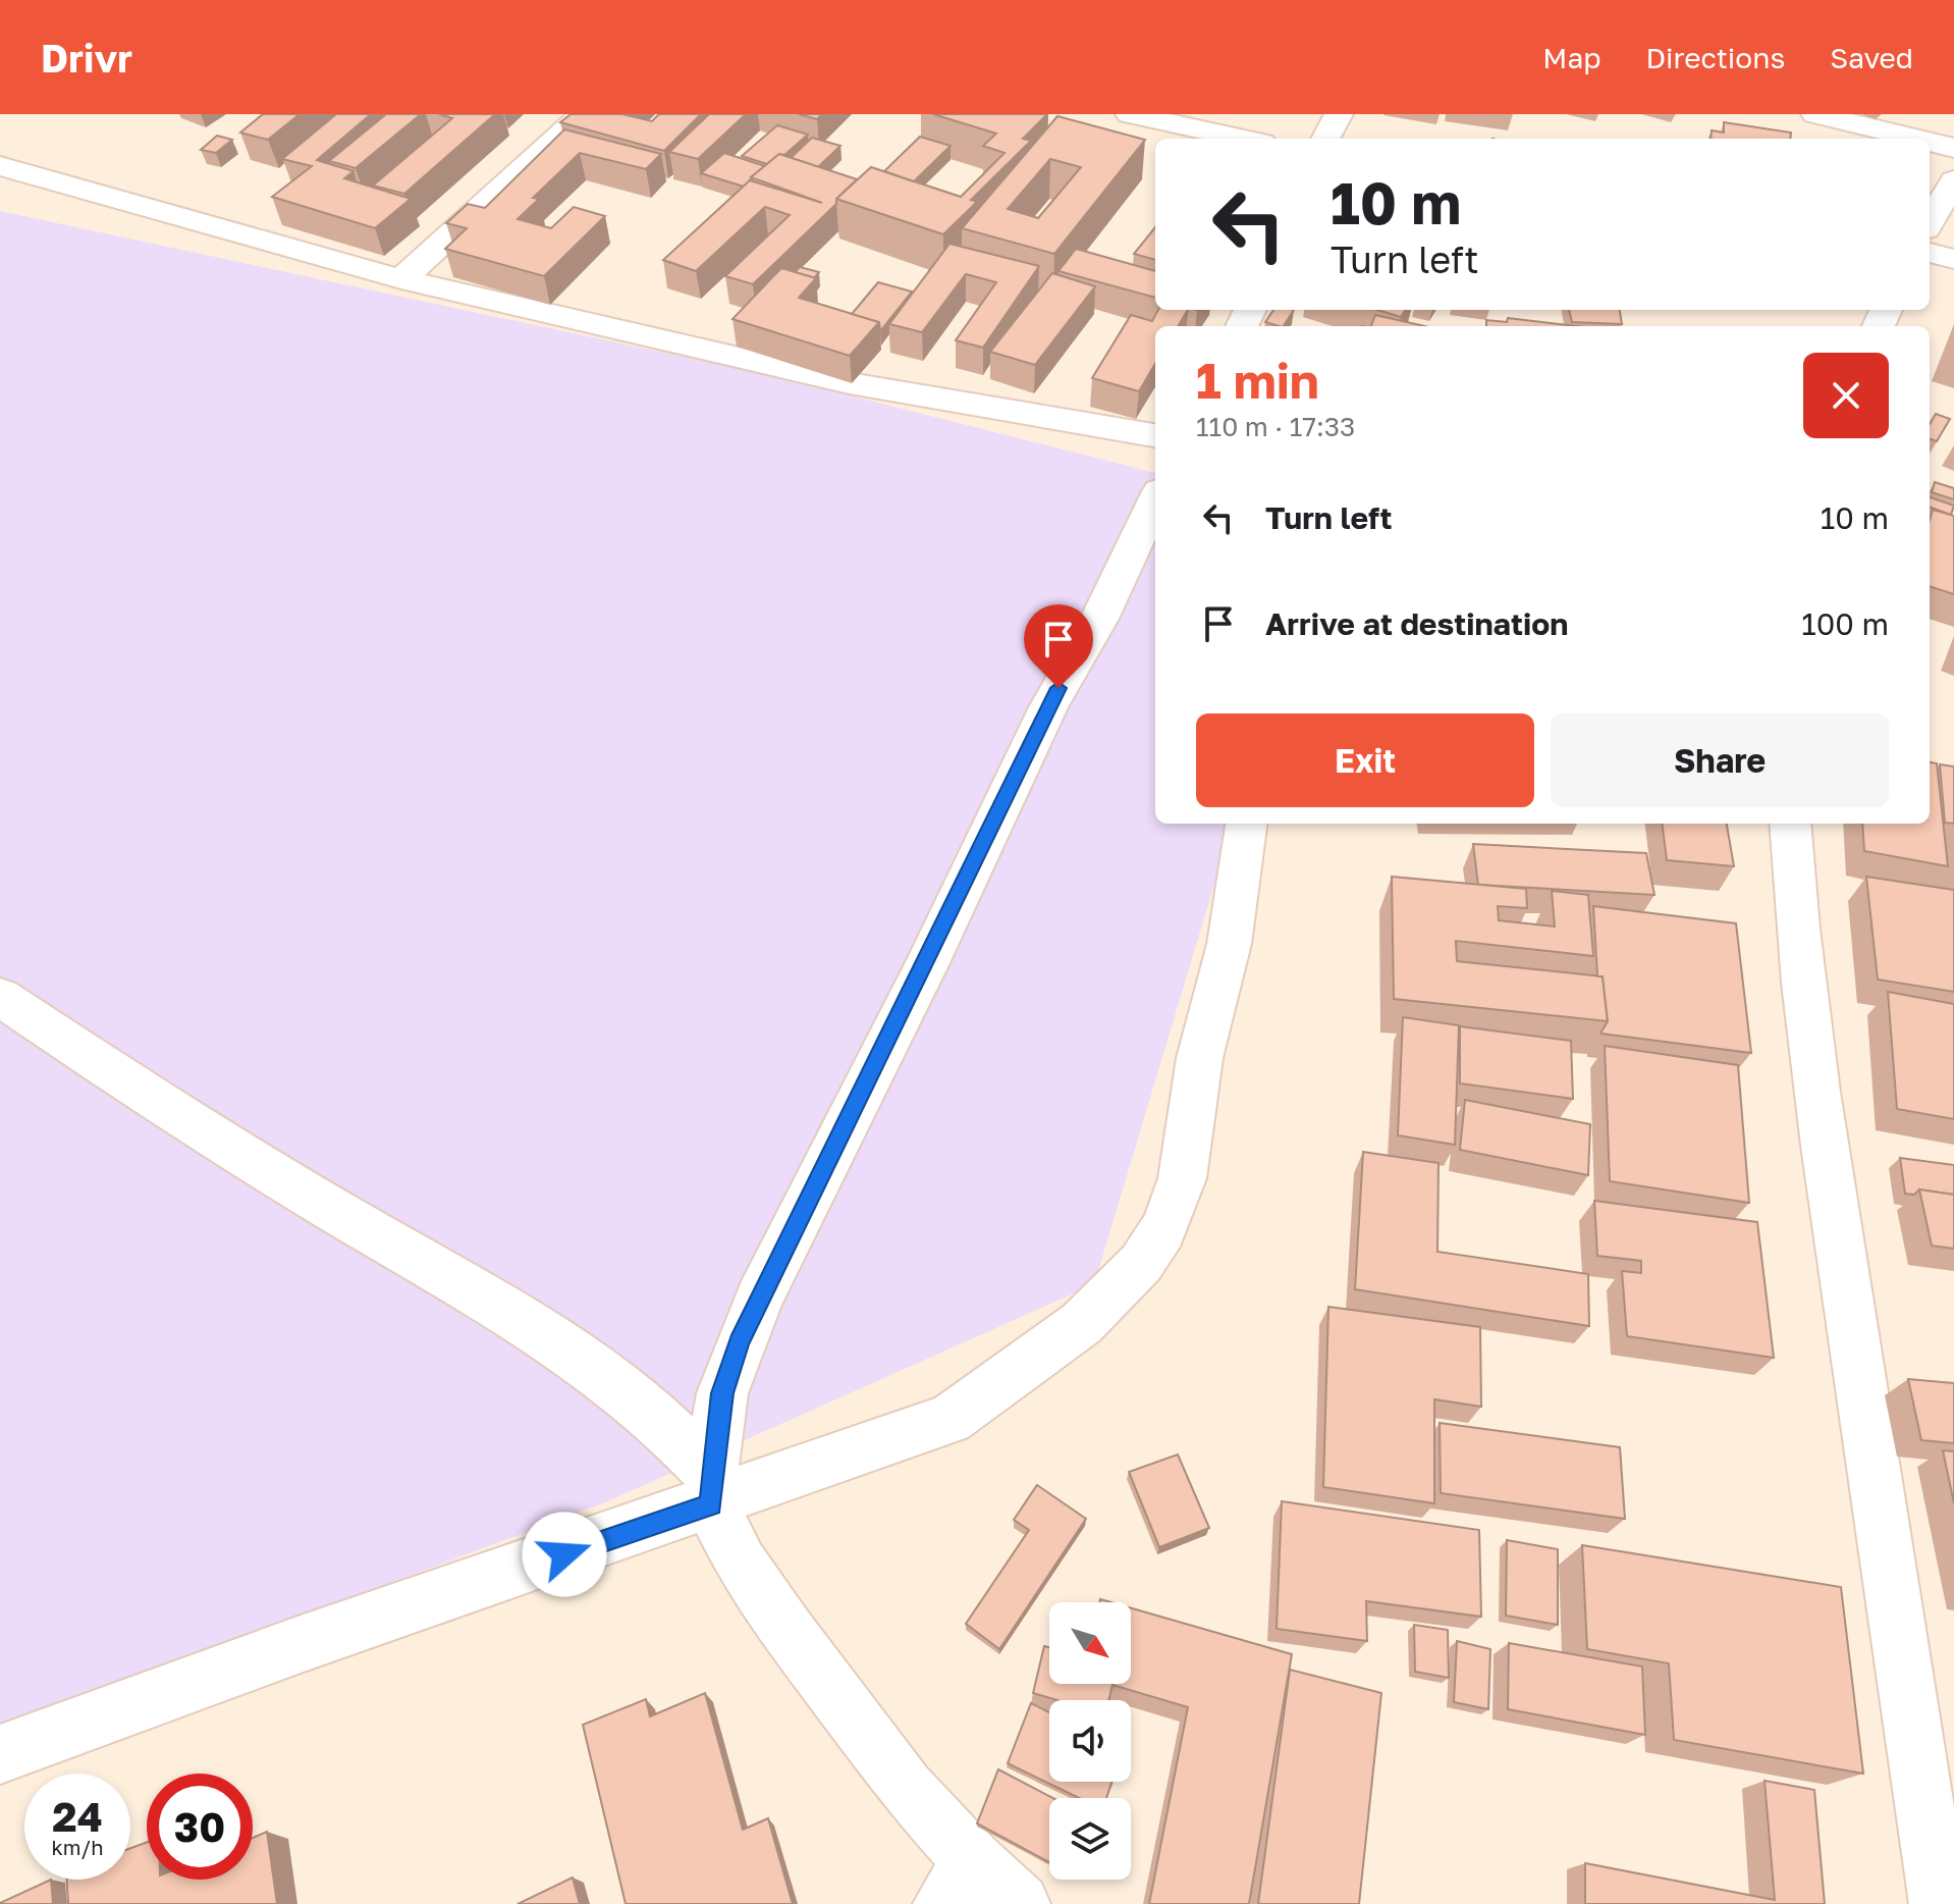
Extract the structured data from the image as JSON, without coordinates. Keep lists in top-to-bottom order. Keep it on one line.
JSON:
{"north":"bottom right","page":{"header":"Drivr","nav":["Map","Directions","Saved"],"turn":["10 m","Turn left"],"heading":["1 min","110 m · 17:33"],"list":[{"name":"Turn left","value":"10 m"},{"name":"Arrive at destination","value":"100 m"}],"buttons":["Exit","Share"],"speed":"24 km/h","limit":"30"}}
